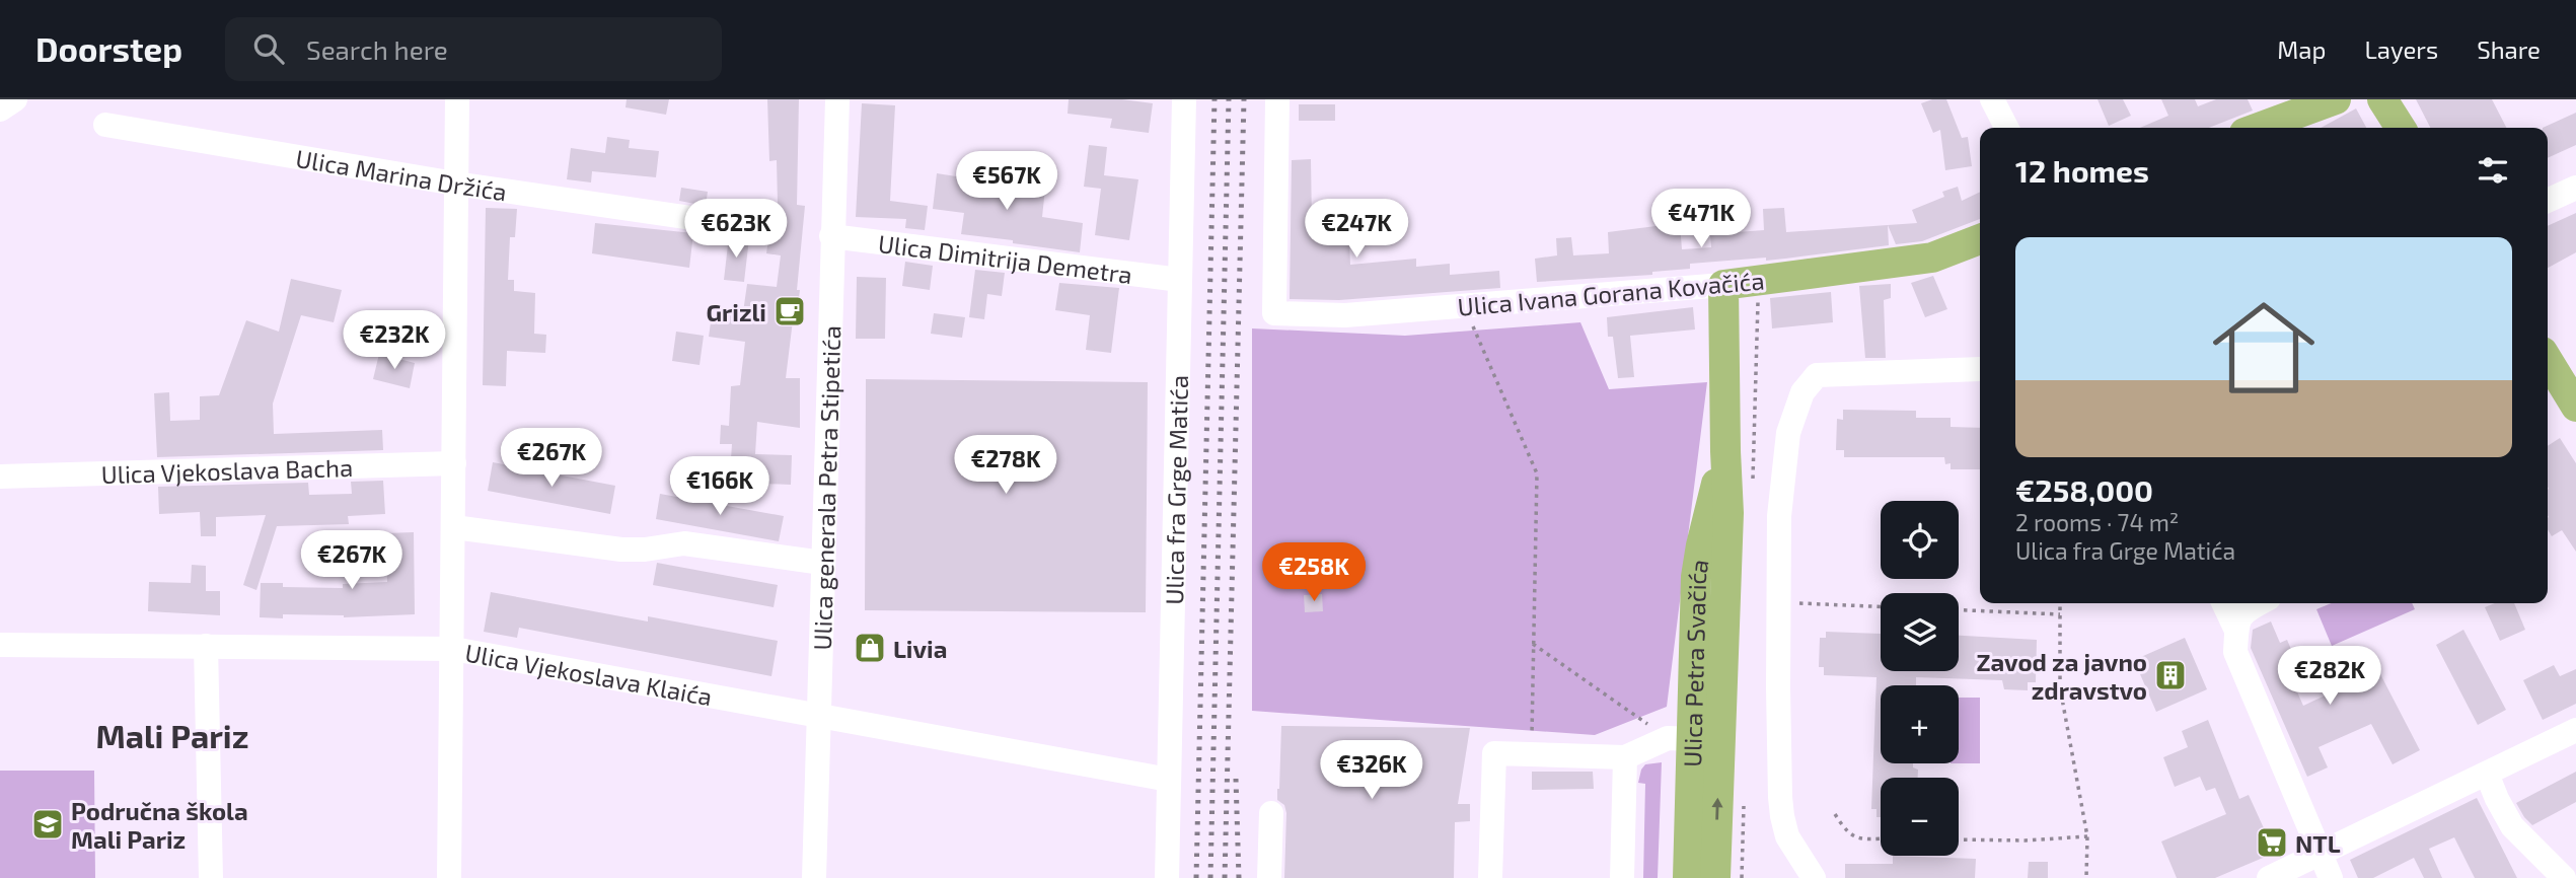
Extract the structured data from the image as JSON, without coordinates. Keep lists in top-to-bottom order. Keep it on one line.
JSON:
{"streets":{"main road":["Ulica Ivana Gorana Kovačića","Ulica Petra Svačića"],"street":["Ulica Marina Držića","Ulica Dimitrija Demetra","Ulica Vjekoslava Bacha","Ulica generala Petra Stipetića","Ulica fra Grge Matića","Ulica Vjekoslava Klaića"]},"crossings":[["Ulica Dimitrija Demetra","Ulica generala Petra Stipetića"],["Ulica Dimitrija Demetra","Ulica fra Grge Matića"],["Ulica Ivana Gorana Kovačića","Ulica Petra Svačića"],["Ulica generala Petra Stipetića","Ulica Vjekoslava Klaića"],["Ulica fra Grge Matića","Ulica Vjekoslava Klaića"]],"districts":["Mali Pariz"],"places":{"cafe":["Grizli"],"shop":["Livia"],"building":["Zavod za javno zdravstvo"],"school or university":["Područna škola Mali Pariz"],"supermarket":["NTL"]},"page":{"header":"Doorstep","search":"Search here","nav":["Map","Layers","Share"],"heading":"12 homes","price":["€567K","€471K","€623K","€247K","€232K","€267K","€278K","€166K","€267K","€258K","€282K","€326K"],"list":[{"name":"€258,000","note":"2 rooms · 74 m² · Ulica fra Grge Matića"}],"map_buttons":["+","−"]}}
